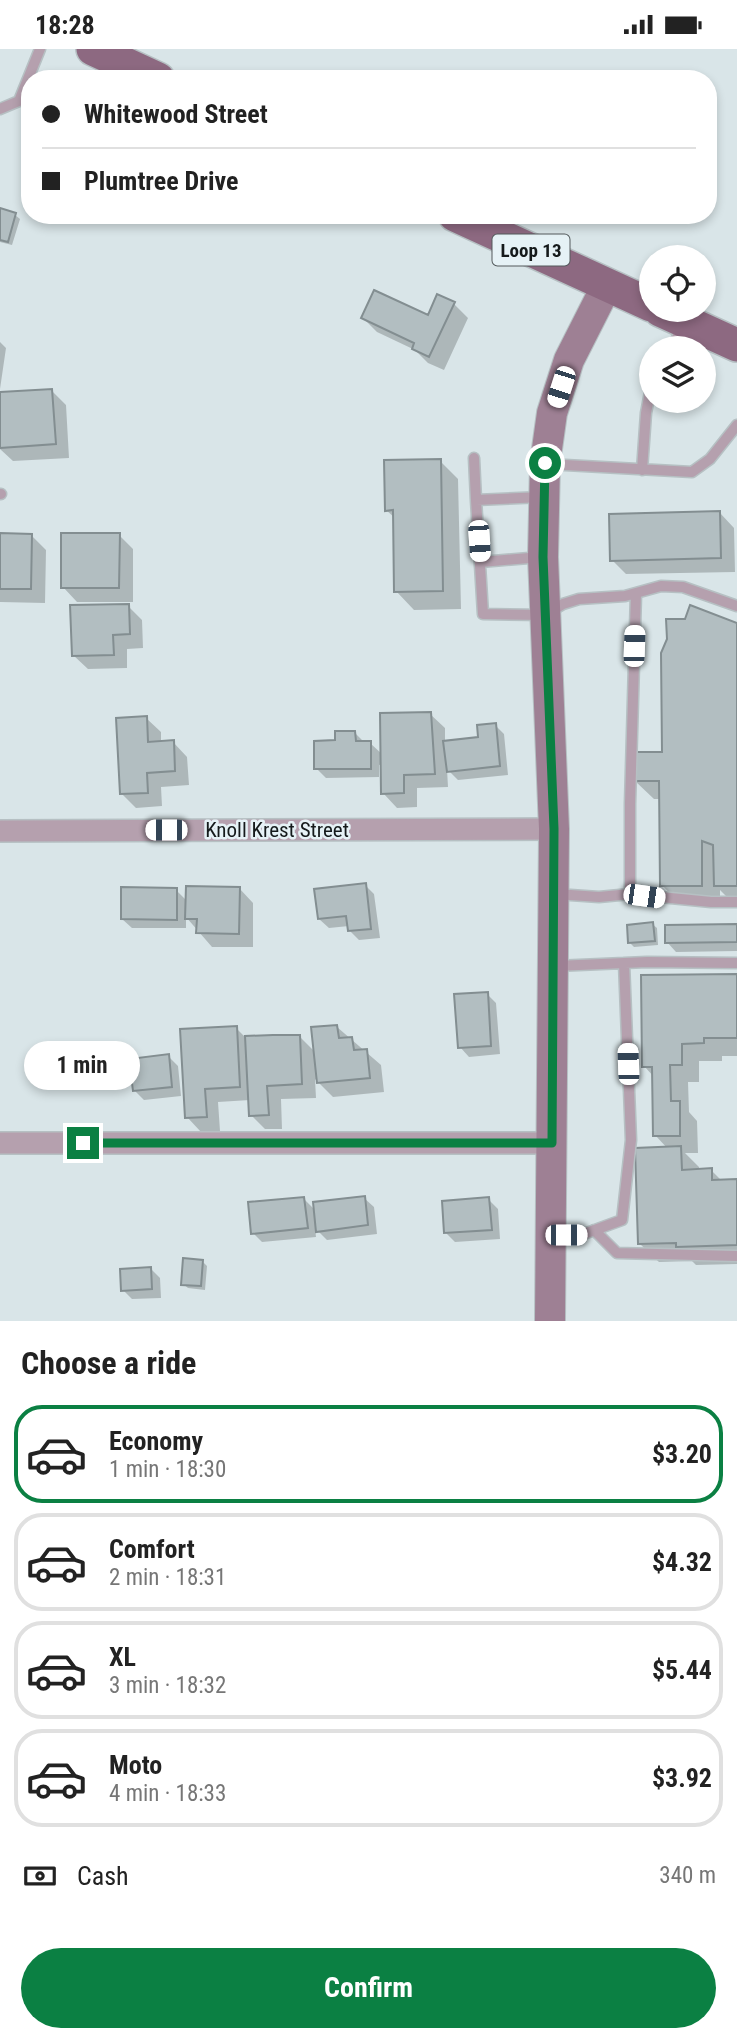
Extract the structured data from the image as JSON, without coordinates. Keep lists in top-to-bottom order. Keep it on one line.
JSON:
{"streets":{"main road":["Loop 13"],"street":["Knoll Krest Street"]},"page":{"status":"18:28","banner":["Whitewood Street","Plumtree Drive"],"bubble":"1 min","heading":"Choose a ride","list":[{"name":"Economy","note":"1 min · 18:30","value":"$3.20"},{"name":"Comfort","note":"2 min · 18:31","value":"$4.32"},{"name":"XL","note":"3 min · 18:32","value":"$5.44"},{"name":"Moto","note":"4 min · 18:33","value":"$3.92"}],"pay":["Cash","340 m"],"buttons":"Confirm"}}
